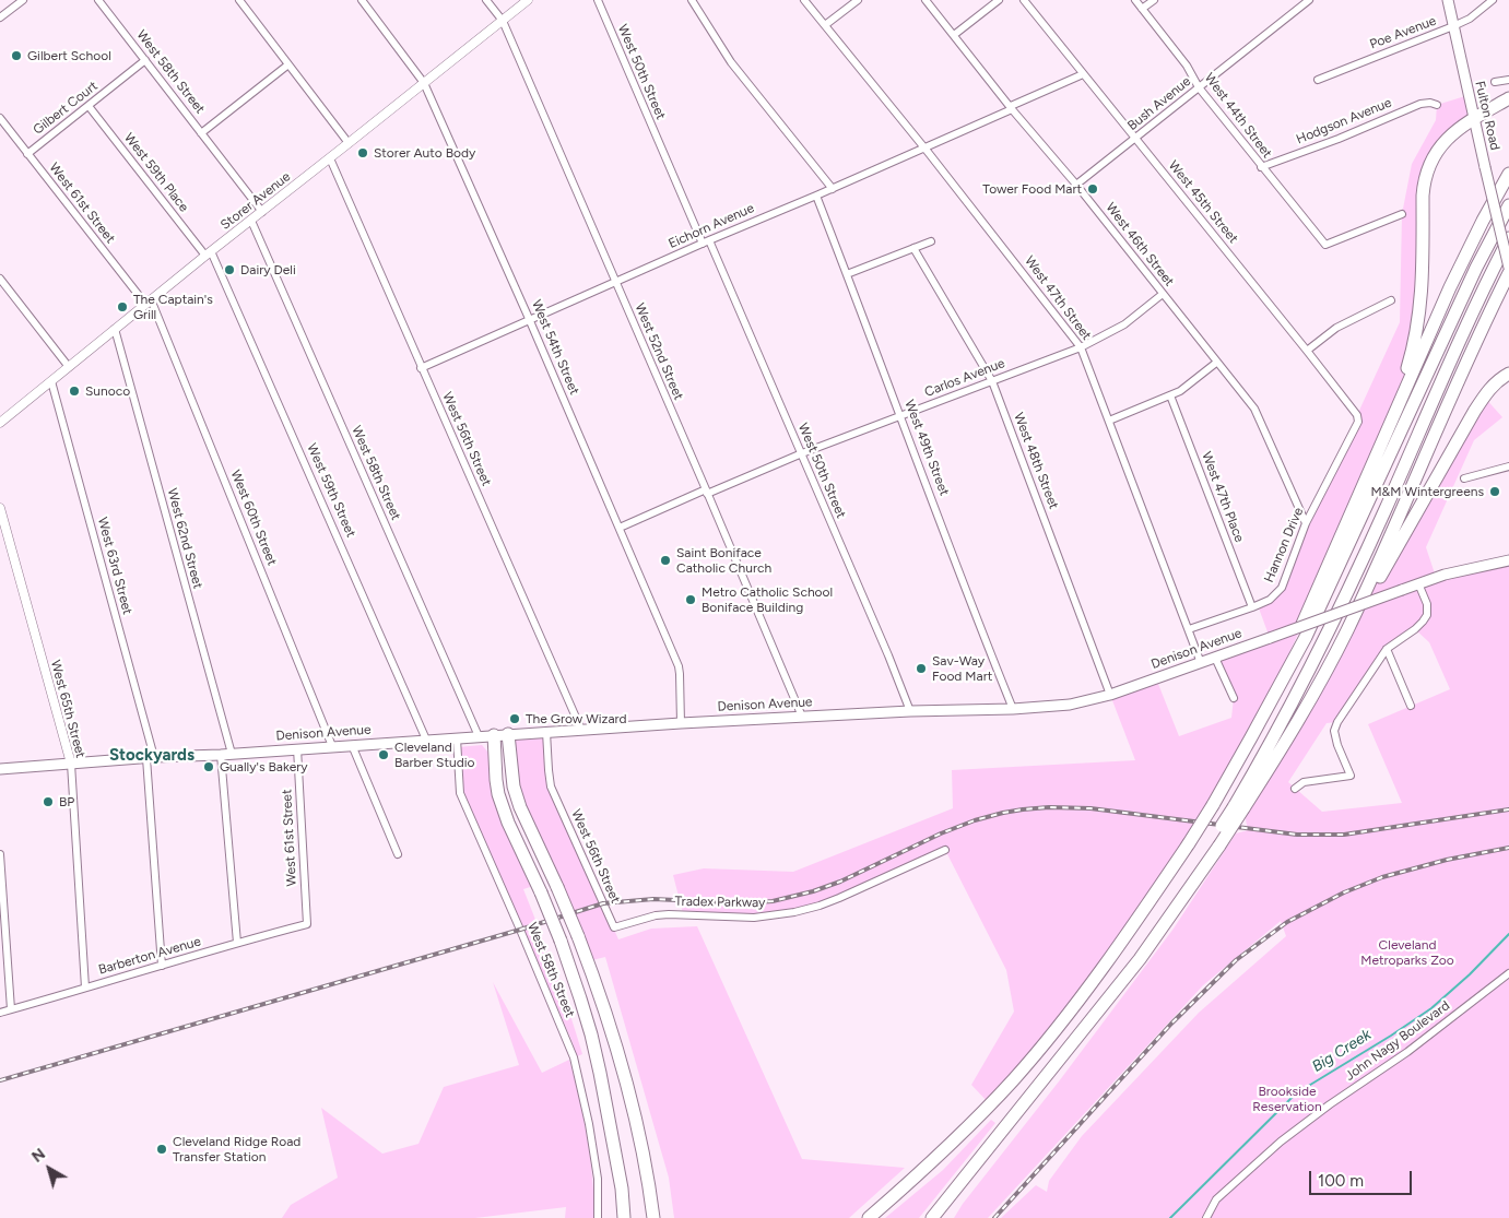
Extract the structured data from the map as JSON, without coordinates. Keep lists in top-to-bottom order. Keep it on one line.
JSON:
{"streets":{"main road":["Fulton Road","Denison Avenue"],"street":["Poe Avenue","West 58th Street","West 50th Street","Bush Avenue","Gilbert Court","West 44th Street","Hodgson Avenue","West 59th Place","Storer Avenue","West 45th Street","West 61st Street","Eichorn Avenue","West 46th Street","West 47th Street","West 54th Street","West 52nd Street","Carlos Avenue","West 56th Street","West 49th Street","West 48th Street","West 59th Street","West 47th Place","West 60th Street","West 62nd Street","Hannon Drive","West 63rd Street","West 65th Street","Tradex Parkway","Barberton Avenue","John Nagy Boulevard"]},"crossings":[["Poe Avenue","Fulton Road"],["West 58th Street","Gilbert Court"],["West 58th Street","Storer Avenue"],["West 58th Street","Denison Avenue"],["West 50th Street","Eichorn Avenue"],["West 50th Street","Carlos Avenue"],["West 50th Street","Denison Avenue"],["Bush Avenue","West 44th Street"],["Bush Avenue","West 45th Street"],["Bush Avenue","West 46th Street"],["Gilbert Court","West 59th Place"],["Gilbert Court","West 61st Street"],["West 44th Street","Hodgson Avenue"],["West 59th Place","Storer Avenue"],["West 59th Place","West 59th Street"],["Storer Avenue","West 61st Street"],["Storer Avenue","West 54th Street"],["Storer Avenue","West 52nd Street"],["Storer Avenue","West 56th Street"],["Storer Avenue","West 59th Street"],["Storer Avenue","West 60th Street"],["Storer Avenue","West 62nd Street"],["Storer Avenue","West 63rd Street"],["West 45th Street","Eichorn Avenue"],["West 45th Street","Hannon Drive"],["West 61st Street","West 60th Street"],["West 61st Street","Denison Avenue"],["West 61st Street","Barberton Avenue"],["Eichorn Avenue","West 46th Street"],["Eichorn Avenue","West 47th Street"],["Eichorn Avenue","West 54th Street"],["Eichorn Avenue","West 52nd Street"],["Eichorn Avenue","West 56th Street"],["Eichorn Avenue","West 49th Street"],["West 46th Street","Carlos Avenue"],["West 46th Street","Hannon Drive"],["West 47th Street","Carlos Avenue"],["West 47th Street","Hannon Drive"],["West 47th Street","Denison Avenue"],["West 54th Street","Carlos Avenue"],["West 54th Street","Denison Avenue"],["West 52nd Street","Carlos Avenue"],["West 52nd Street","Denison Avenue"],["Carlos Avenue","West 49th Street"],["Carlos Avenue","West 48th Street"],["West 56th Street","Denison Avenue"],["West 56th Street","Tradex Parkway"],["West 49th Street","Denison Avenue"],["West 48th Street","Denison Avenue"],["West 59th Street","Denison Avenue"],["West 47th Place","Hannon Drive"],["West 60th Street","Denison Avenue"],["West 62nd Street","Denison Avenue"],["West 63rd Street","Denison Avenue"],["West 63rd Street","Barberton Avenue"],["Denison Avenue","West 65th Street"],["West 65th Street","Barberton Avenue"]],"districts":["Stockyards"],"water":["Big Creek"],"parks":["Cleveland Metroparks Zoo","Brookside Reservation"],"places":["Gilbert School","Storer Auto Body","Tower Food Mart","Dairy Deli","The Captain's Grill","Sunoco","M&M Wintergreens","Saint Boniface Catholic Church","Metro Catholic School Boniface Building","Sav-Way Food Mart","The Grow Wizard","Cleveland Barber Studio","Gually's Bakery","BP","Cleveland Ridge Road Transfer Station"],"scale_bar":"100 m","north":"top left"}
